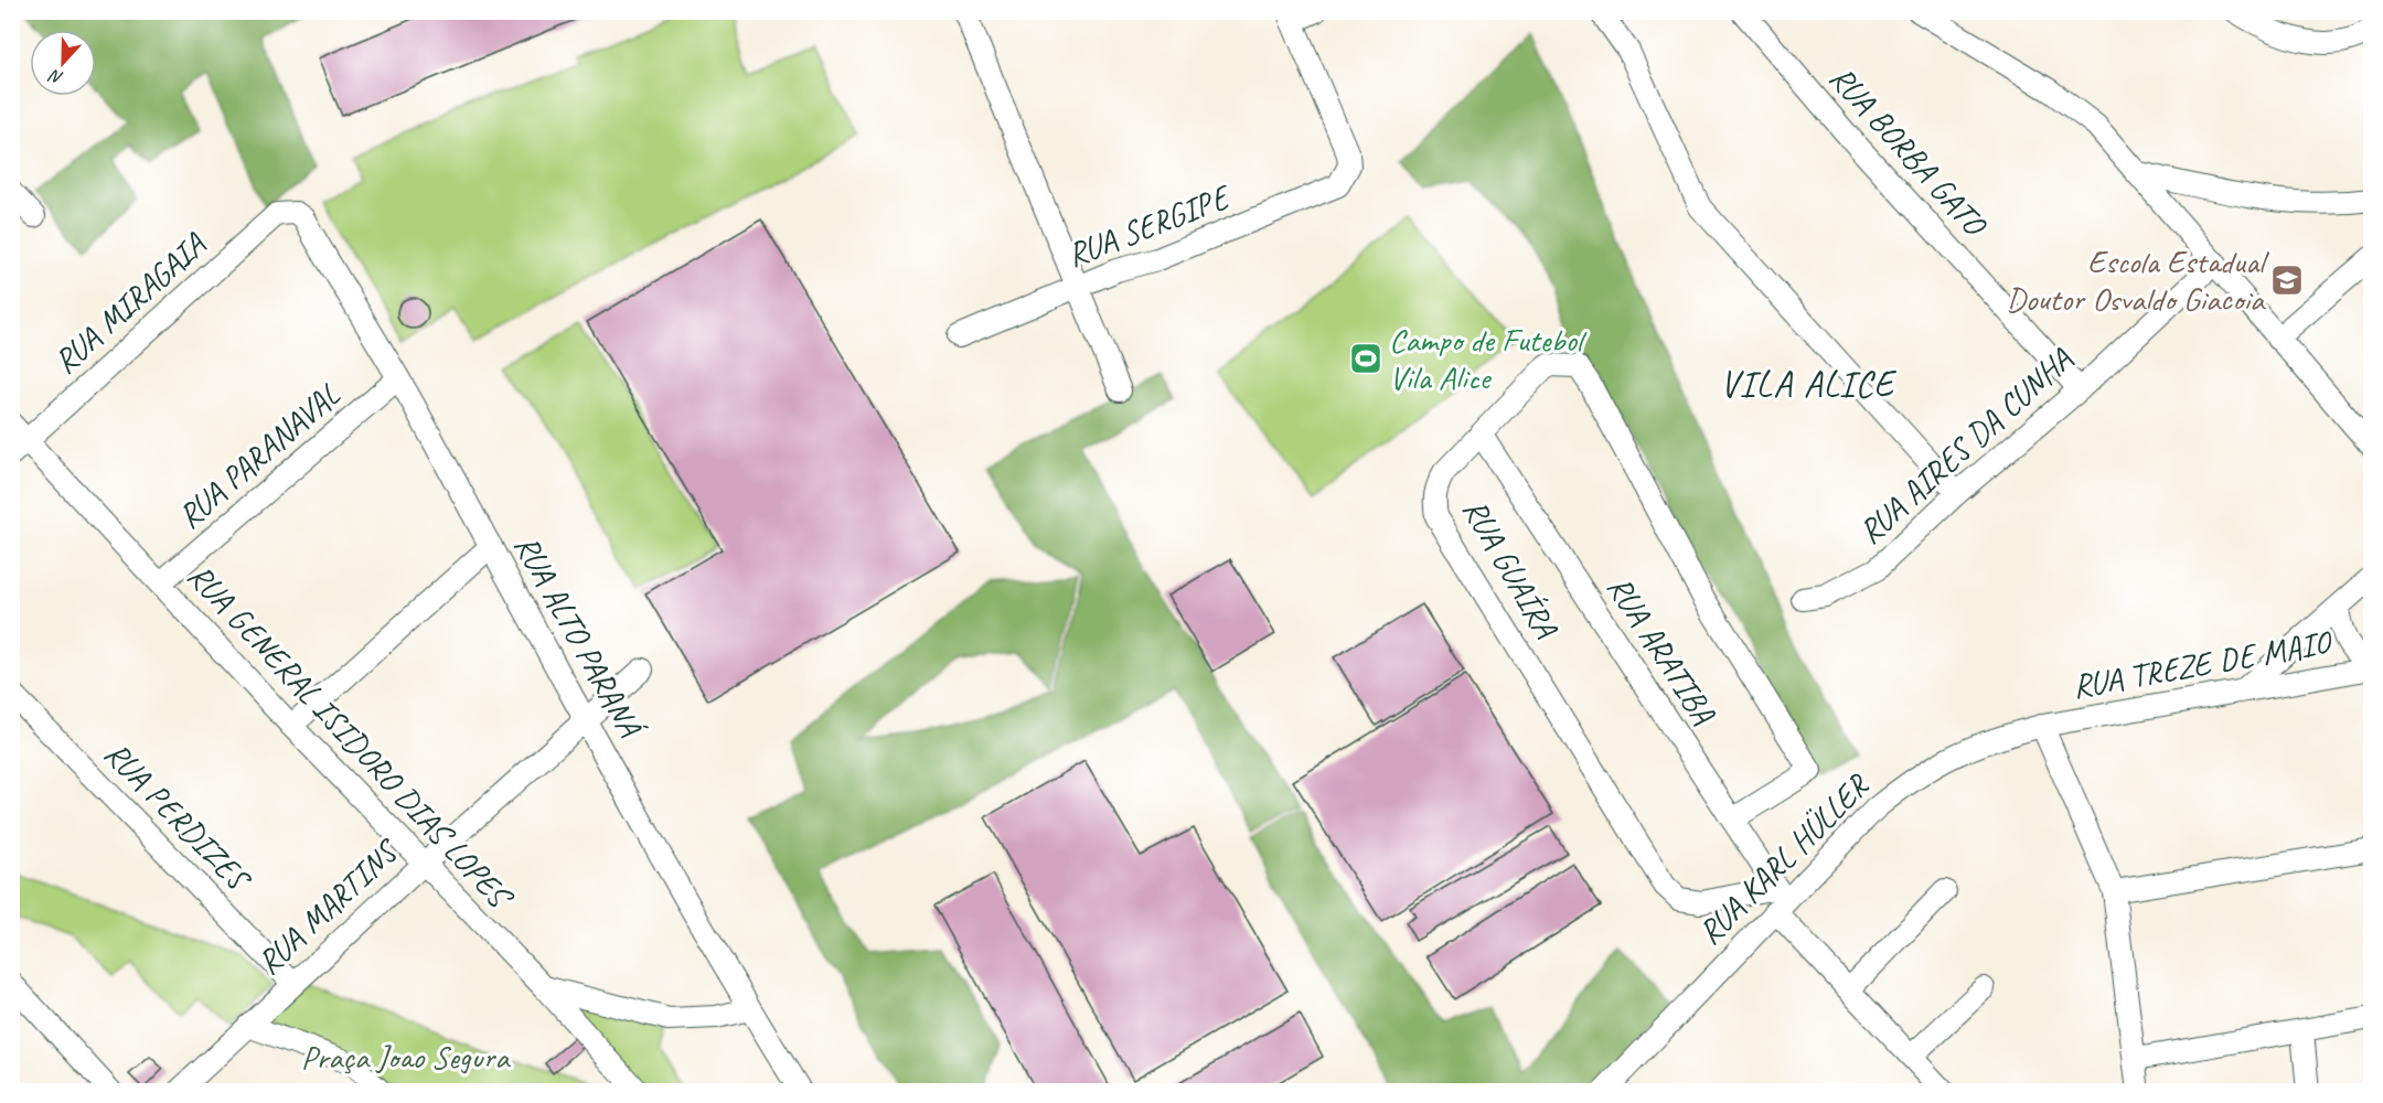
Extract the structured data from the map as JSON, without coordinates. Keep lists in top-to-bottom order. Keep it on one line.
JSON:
{"streets":{"street":["RUA BORBA GATO","RUA SERGIPE","RUA MIRAGAIA","RUA AIRES DA CUNHA","RUA PARANAVAL","RUA GUAÍRA","RUA ALTO PARANÁ","RUA ARATIBA","RUA TREZE DE MAIO","RUA GENERAL ISIDORO DIAS LOPES","RUA PERDIZES","RUA KARL HÜLLER","RUA MARTINS"]},"crossings":[["RUA BORBA GATO","RUA AIRES DA CUNHA"],["RUA MIRAGAIA","RUA ALTO PARANÁ"],["RUA MIRAGAIA","RUA GENERAL ISIDORO DIAS LOPES"],["RUA PARANAVAL","RUA ALTO PARANÁ"],["RUA PARANAVAL","RUA GENERAL ISIDORO DIAS LOPES"],["RUA GUAÍRA","RUA ARATIBA"],["RUA GUAÍRA","RUA KARL HÜLLER"],["RUA ALTO PARANÁ","RUA MARTINS"],["RUA ARATIBA","RUA KARL HÜLLER"],["RUA TREZE DE MAIO","RUA KARL HÜLLER"],["RUA GENERAL ISIDORO DIAS LOPES","RUA MARTINS"],["RUA PERDIZES","RUA MARTINS"]],"districts":["VILA ALICE"],"parks":["Praça Joao Segura"],"places":{"school or university":["Escola Estadual Doutor Osvaldo Giacoia"],"sports":["Campo de Futebol Vila Alice"]},"north":"bottom"}
